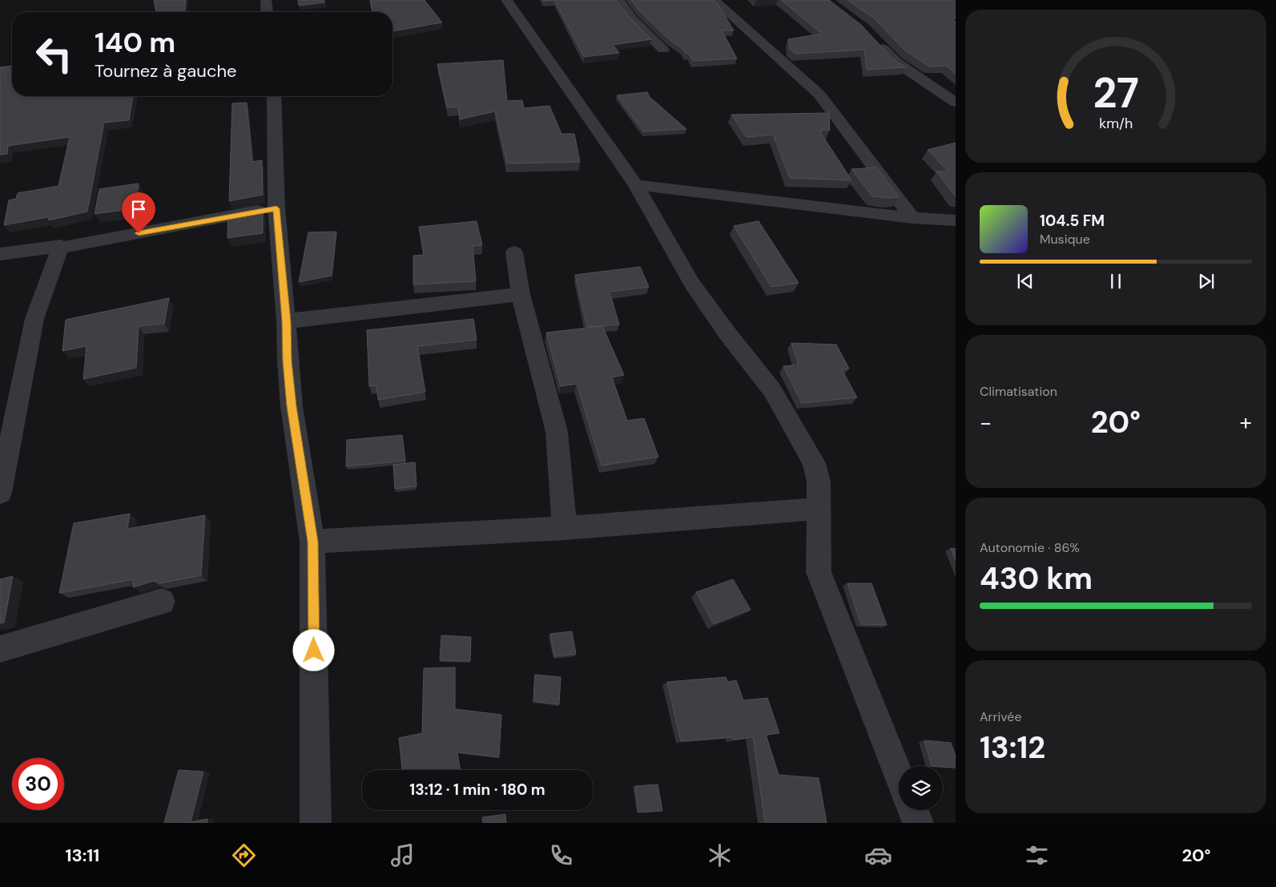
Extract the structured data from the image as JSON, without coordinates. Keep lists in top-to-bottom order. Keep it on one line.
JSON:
{"page":{"turn":["140 m","Tournez à gauche"],"song":["104.5 FM","Musique"],"tile":["Climatisation",["Autonomie · 86%","430 km"],["Arrivée","13:12"]],"heat":["−","20°","+"],"limit":"30","trip":"13:12 · 1 min · 180 m","tabs":["13:11","20°"],"gauge":["27","km/h"]}}
